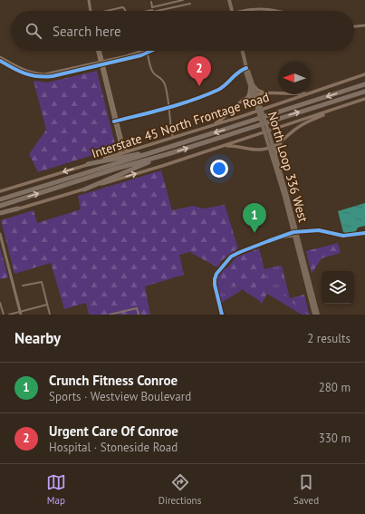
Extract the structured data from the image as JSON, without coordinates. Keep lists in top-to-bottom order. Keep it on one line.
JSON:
{"streets":{"main road":["Interstate 45 North Frontage Road","North Loop 336 West"]},"north":"left","page":{"search":"Search here","pins":["2","1"],"heading":["Nearby","2 results"],"list":[{"mark":"1","name":"Crunch Fitness Conroe","note":"Sports · Westview Boulevard","value":"280 m"},{"mark":"2","name":"Urgent Care Of Conroe","note":"Hospital · Stoneside Road","value":"330 m"}],"nav":["Map","Directions","Saved"]}}
